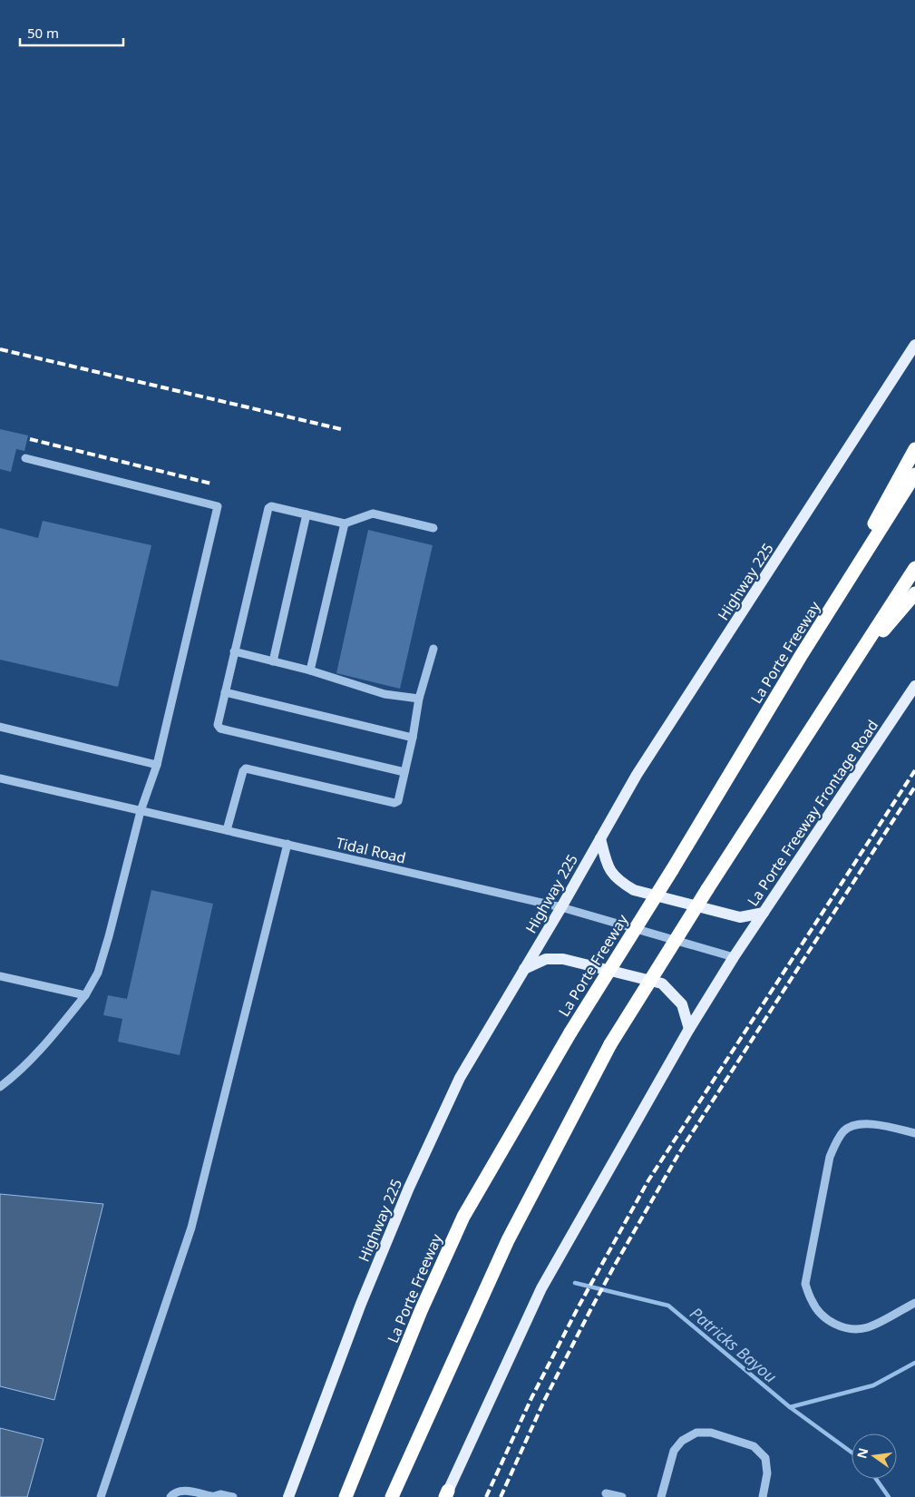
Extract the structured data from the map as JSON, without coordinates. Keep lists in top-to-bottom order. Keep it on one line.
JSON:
{"streets":{"highway":["La Porte Freeway"],"main road":["Highway 225","La Porte Freeway Frontage Road"],"street":["Tidal Road"]},"crossings":[["Highway 225","Tidal Road"],["La Porte Freeway Frontage Road","Tidal Road"]],"water":["Patricks Bayou"],"scale_bar":"50 m","north":"left"}
